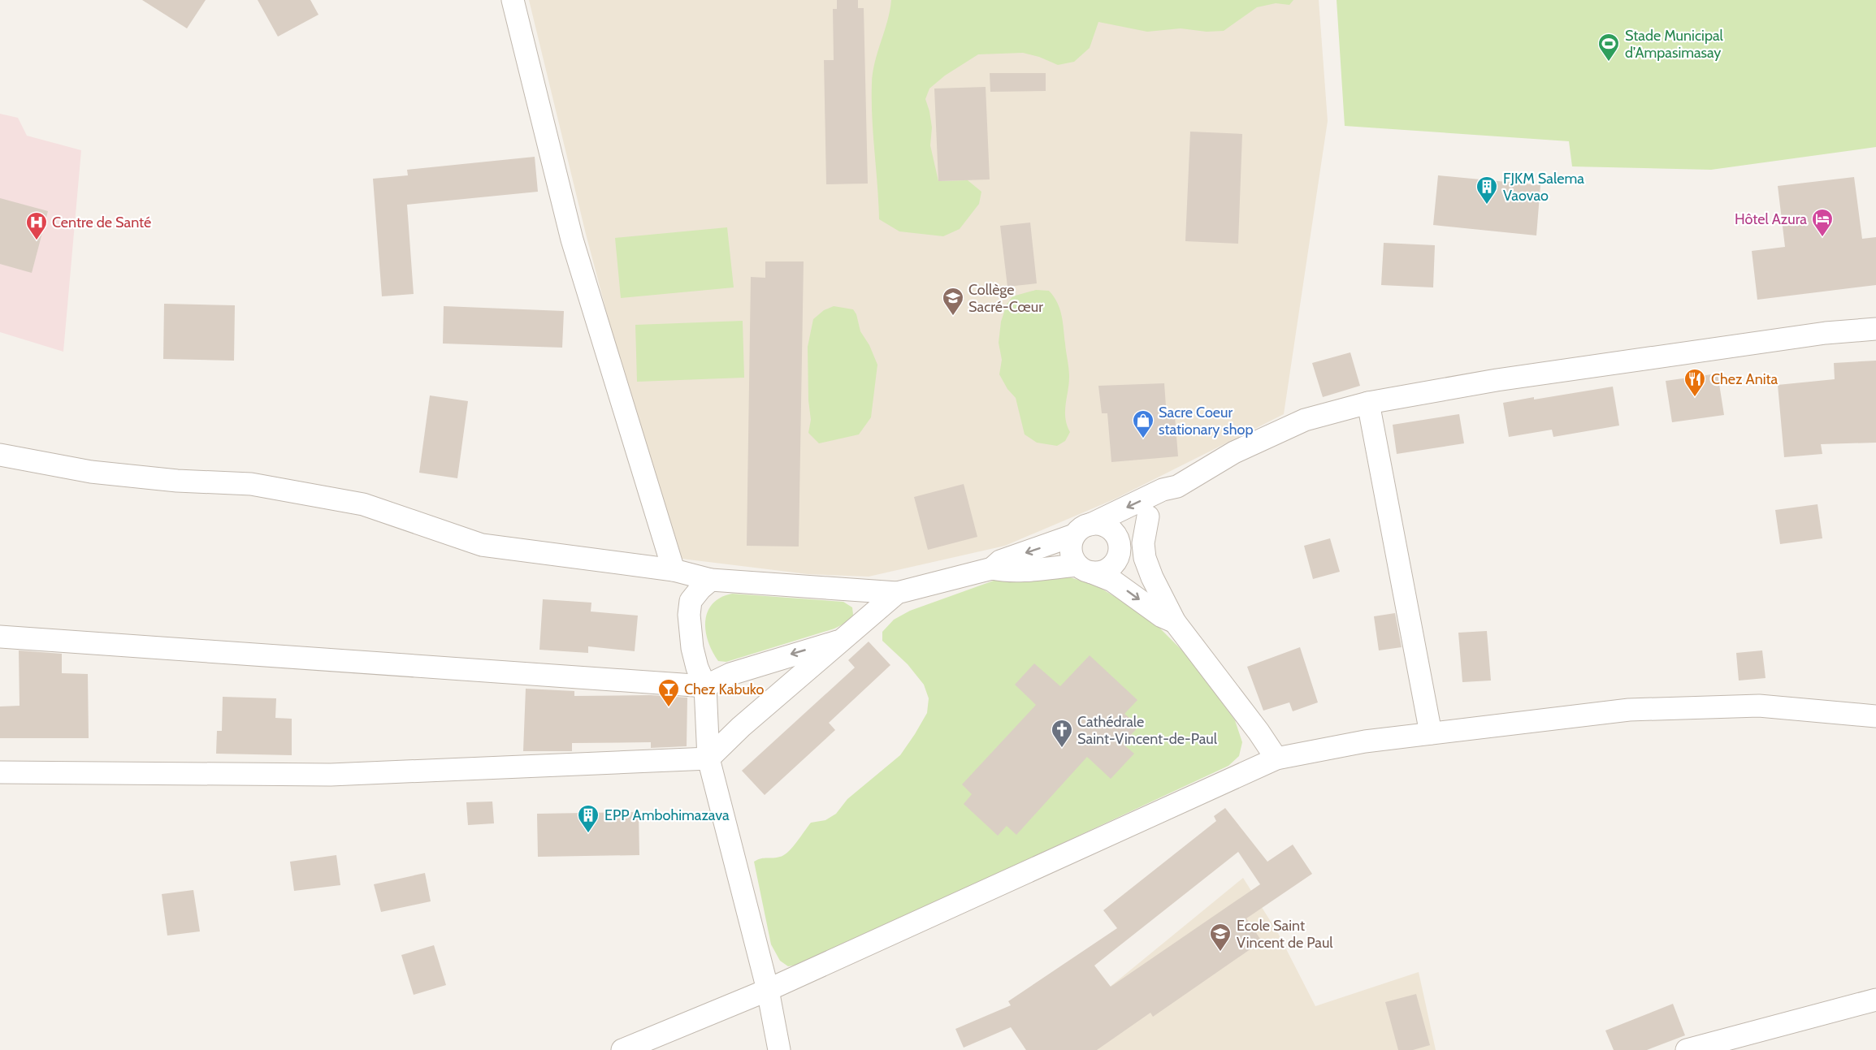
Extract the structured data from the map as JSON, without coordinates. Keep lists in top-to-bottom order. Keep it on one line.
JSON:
{"places":{"sports":["Stade Municipal d’Ampasimasay"],"building":["FJKM Salema Vaovao","EPP Ambohimazava"],"hotel":["Hôtel Azura"],"hospital":["Centre de Santé"],"school or university":["Collège Sacré-Cœur","Ecole Saint Vincent de Paul"],"restaurant":["Chez Anita"],"shop":["Sacre Coeur stationary shop"],"bar":["Chez Kabuko"],"church":["Cathédrale Saint-Vincent-de-Paul"]}}
